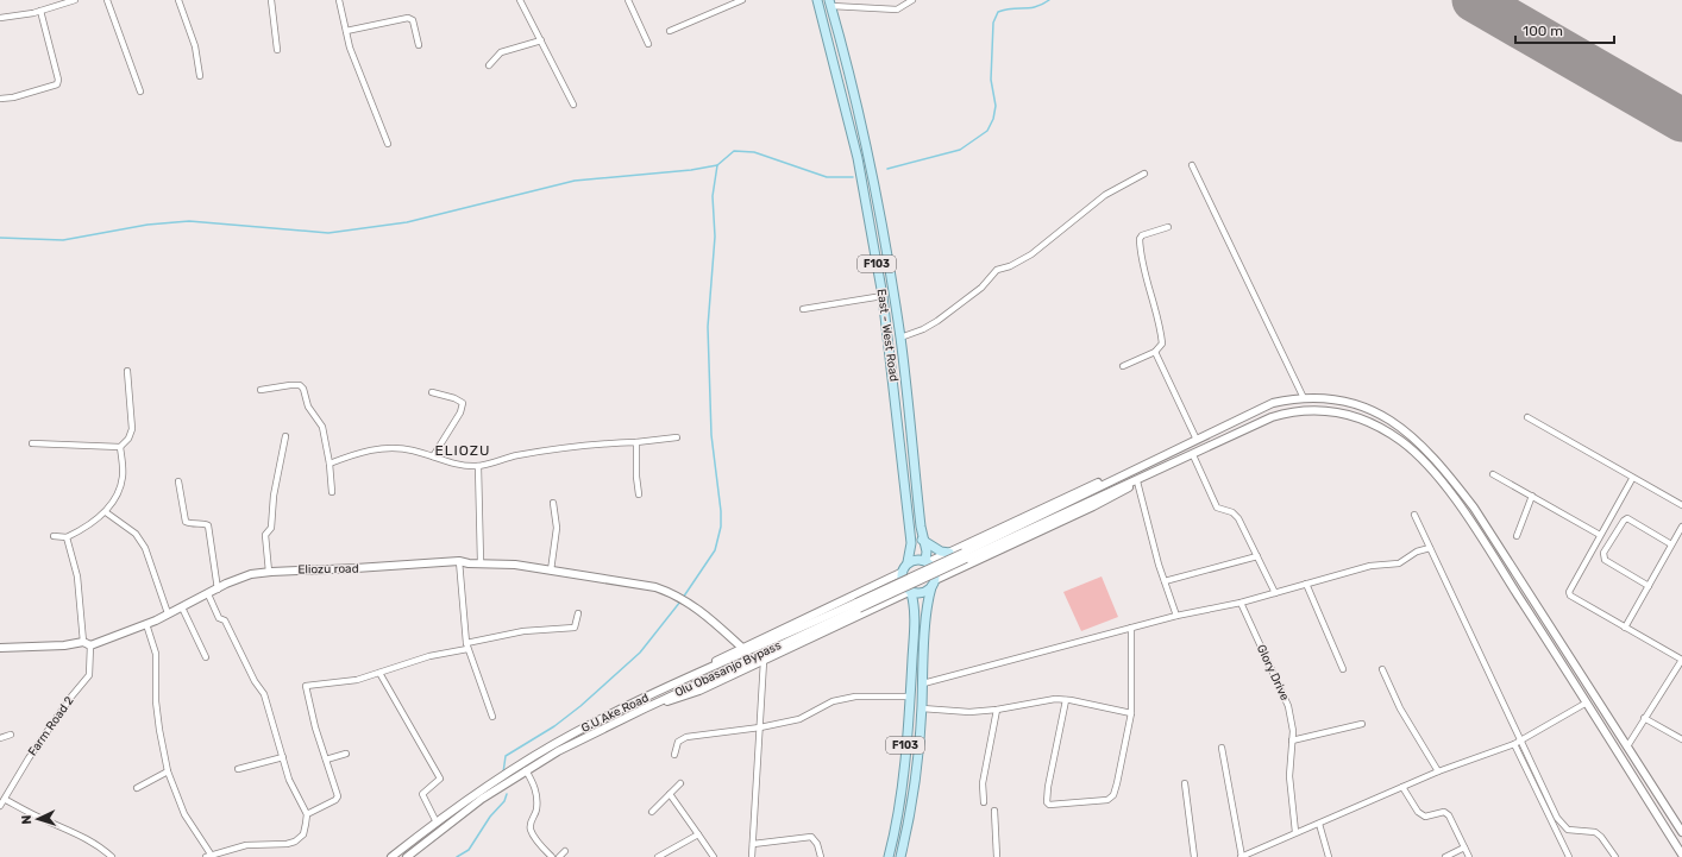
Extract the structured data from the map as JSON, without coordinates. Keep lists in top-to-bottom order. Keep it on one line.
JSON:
{"streets":{"main road":["F103","East - West Road","Eliozu road","Olu Obasanjo Bypass","G.U Ake Road"],"street":["Glory Drive","Farm Road 2"]},"crossings":[["F103","East - West Road"],["Eliozu road","Farm Road 2"],["Olu Obasanjo Bypass","G.U Ake Road"]],"districts":["ELIOZU"],"scale_bar":"100 m","north":"left"}
